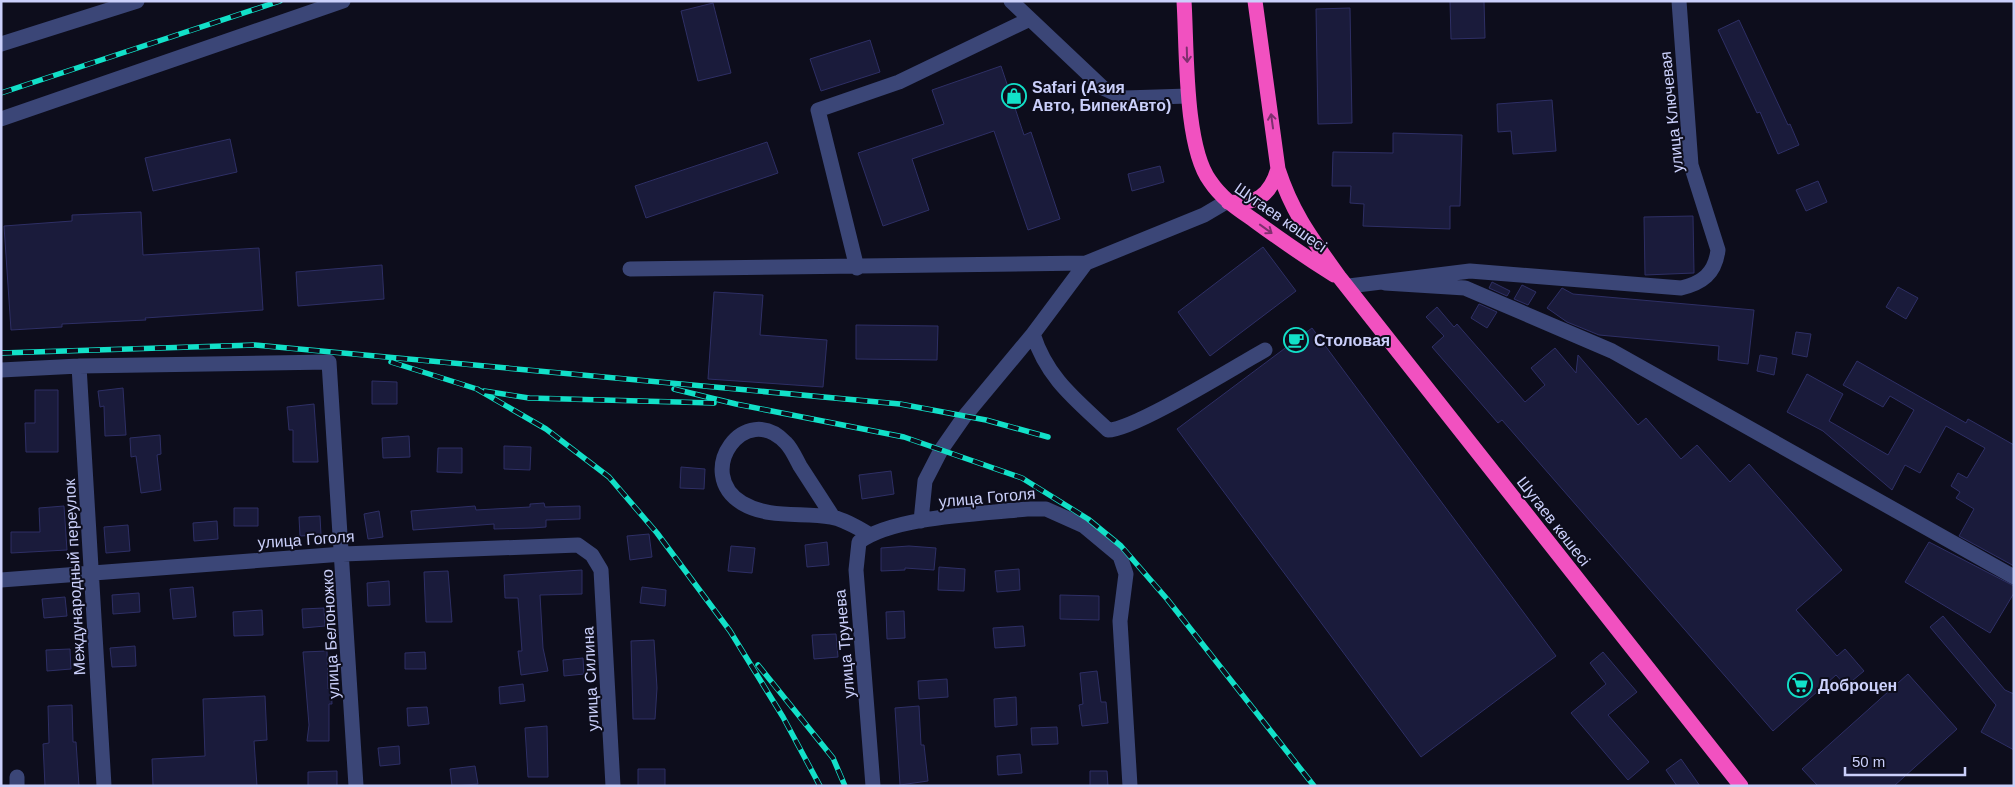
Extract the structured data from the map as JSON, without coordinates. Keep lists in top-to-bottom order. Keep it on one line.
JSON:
{"streets":{"highway":["Шугаев көшесі"],"street":["улица Ключевая","улица Гоголя","Международный переулок","улица Белоножко","улица Трунева","улица Силина"]},"crossings":[["улица Гоголя","Международный переулок"],["улица Гоголя","улица Белоножко"],["улица Гоголя","улица Трунева"],["улица Гоголя","улица Силина"],["Международный переулок","улица Белоножко"]],"places":{"shop":["Safari (Азия Авто, БипекАвто)"],"cafe":["Столовая"],"supermarket":["Доброцен"]},"scale_bar":"50 m"}
